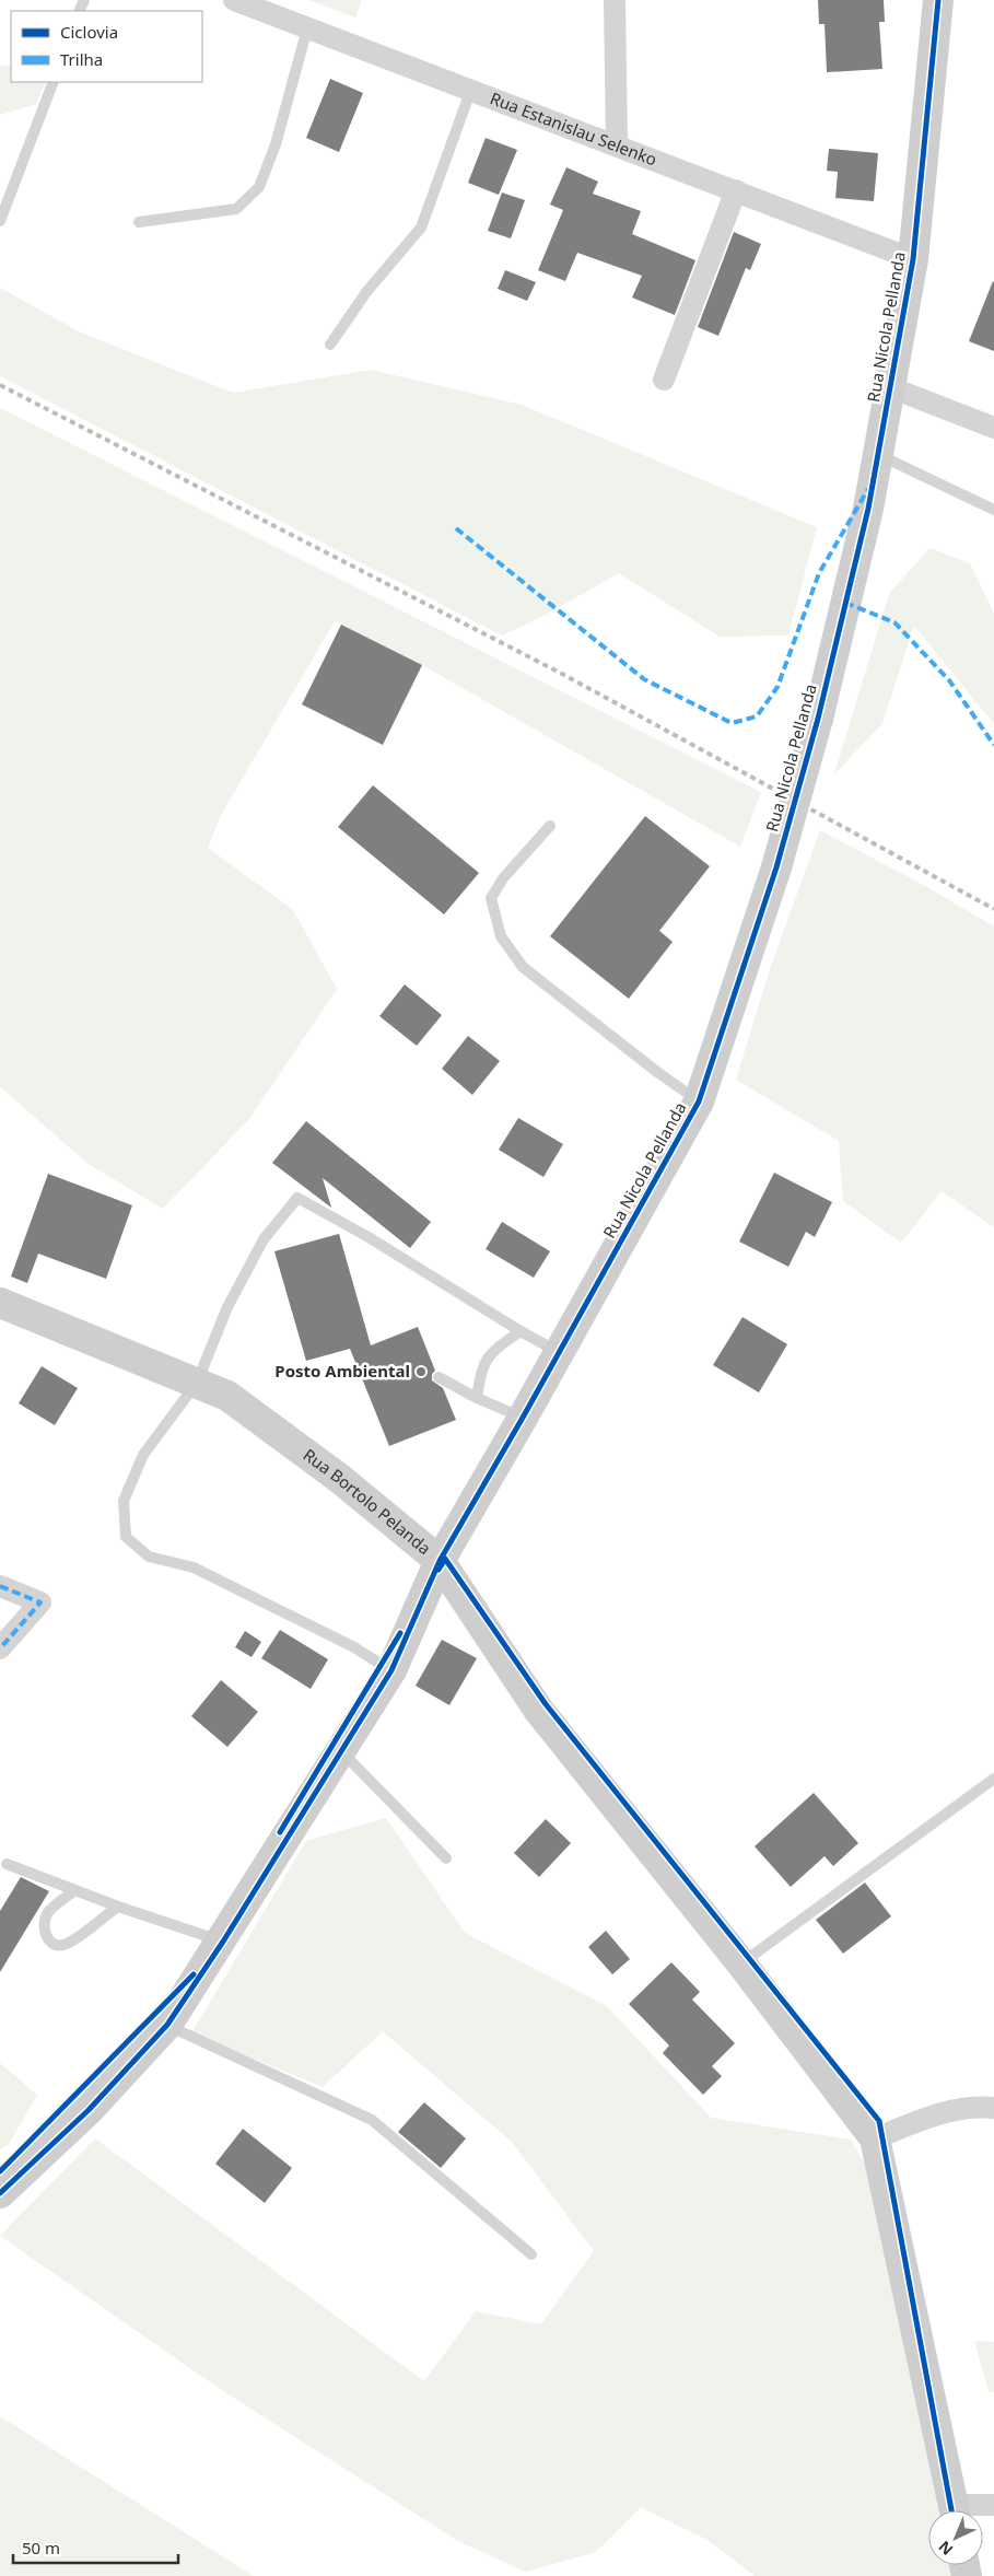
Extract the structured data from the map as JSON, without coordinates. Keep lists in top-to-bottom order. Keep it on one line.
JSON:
{"streets":{"main road":["Rua Nicola Pellanda","Rua Bortolo Pelanda"],"street":["Rua Estanislau Selenko"]},"crossings":[["Rua Estanislau Selenko","Rua Nicola Pellanda"],["Rua Nicola Pellanda","Rua Bortolo Pelanda"]],"places":["Posto Ambiental"],"legend":["Ciclovia","Trilha"],"scale_bar":"50 m","north":"bottom left"}
